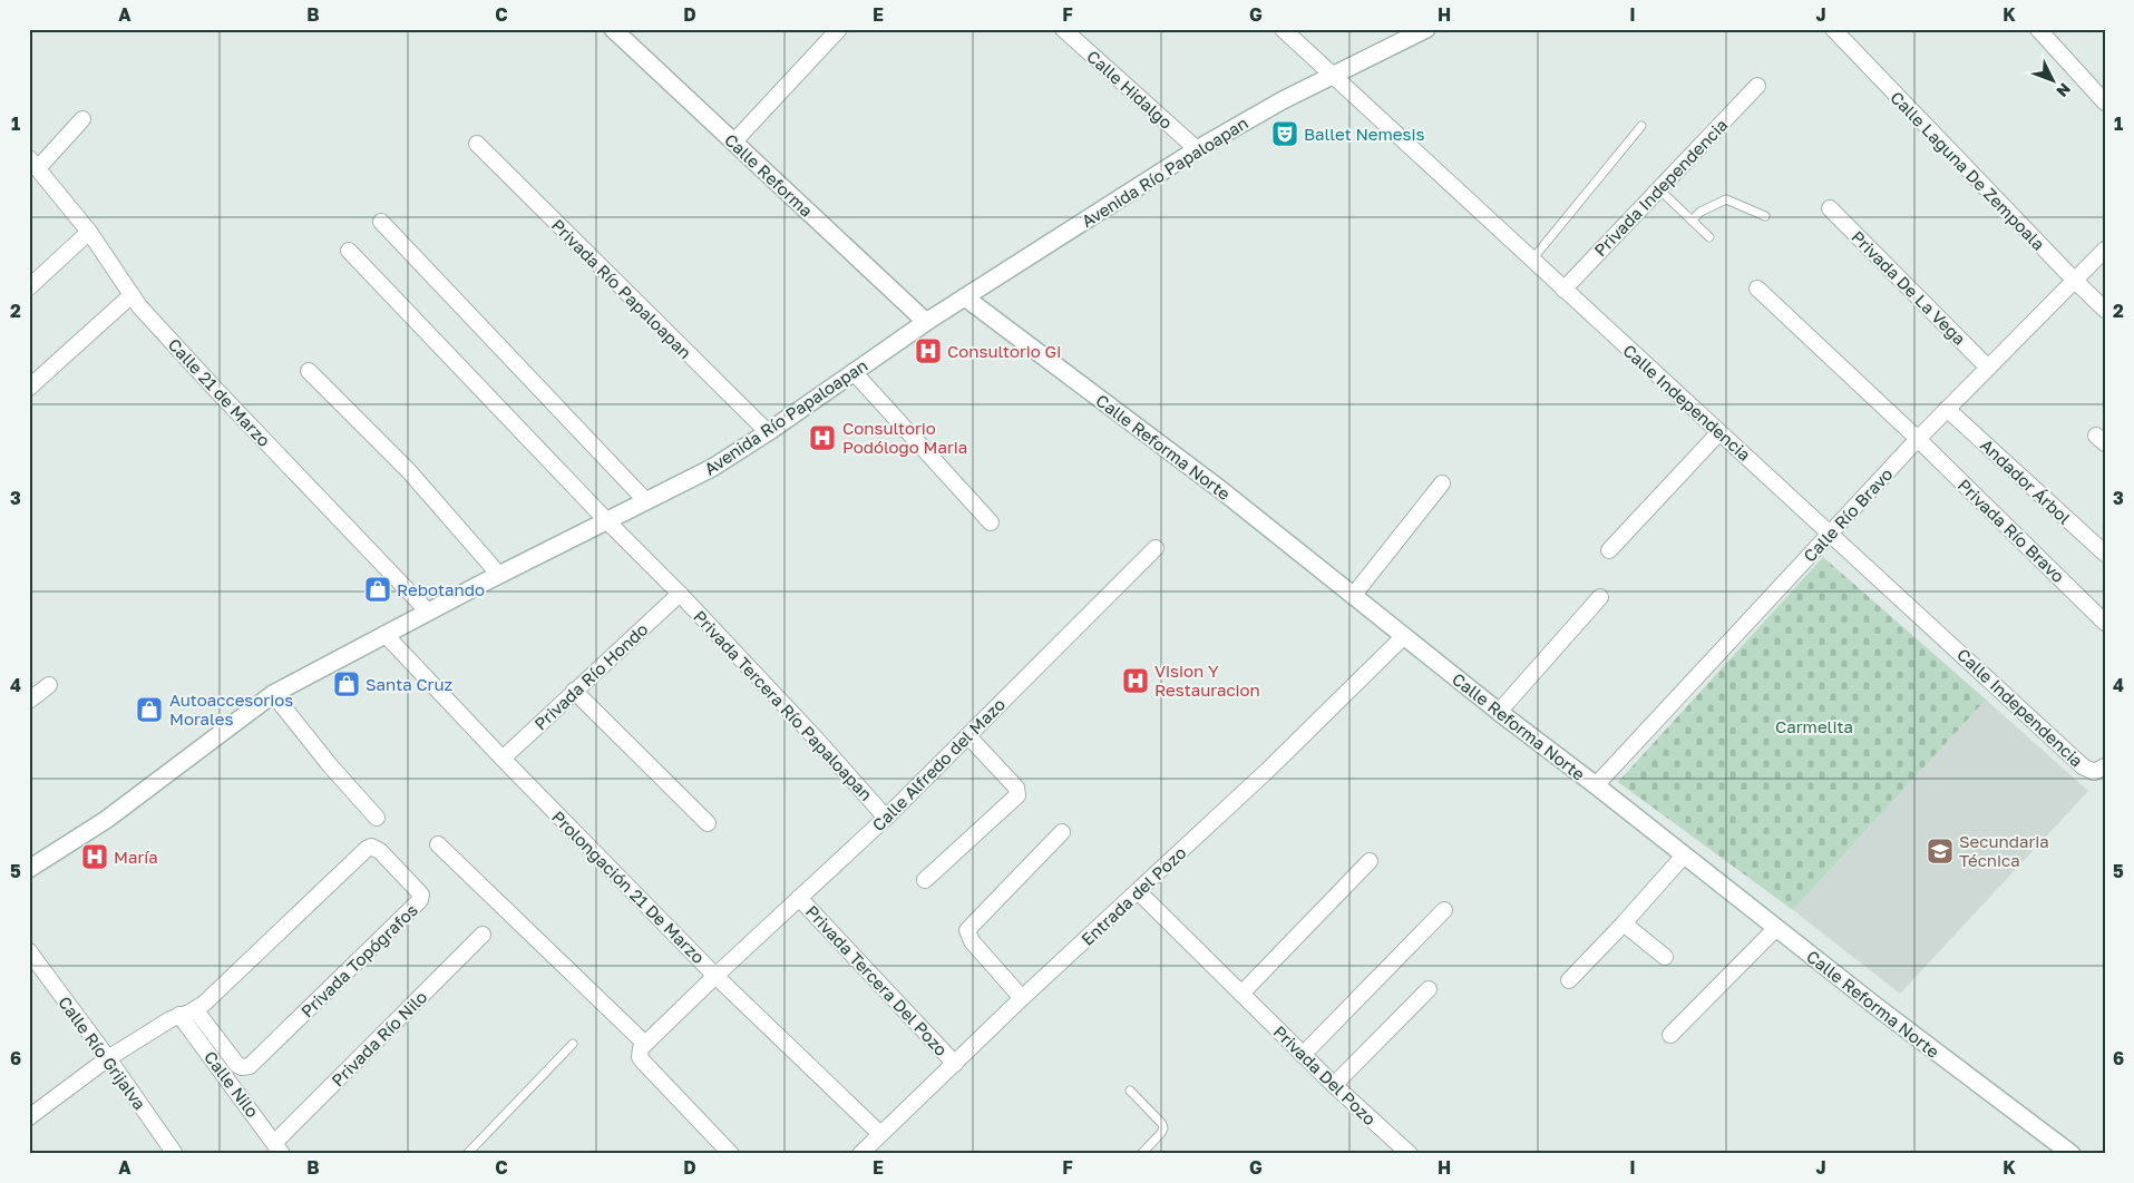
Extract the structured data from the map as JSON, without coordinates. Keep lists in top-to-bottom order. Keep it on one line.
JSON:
{"streets":{"main road":["Avenida Río Papaloapan","Calle Reforma","Calle Reforma Norte"],"street":["Calle Hidalgo","Calle Laguna De Zempoala","Privada Independencia","Privada De La Vega","Privada Río Papaloapan","Calle 21 de Marzo","Calle Independencia","Andador Árbol","Calle Río Bravo","Privada Río Bravo","Privada Río Hondo","Privada Tercera Río Papaloapan","Calle Alfredo del Mazo","Prolongación 21 De Marzo","Entrada del Pozo","Privada Topógrafos","Privada Tercera Del Pozo","Privada Río Nilo","Calle Río Grijalva","Privada Del Pozo","Calle Nilo"]},"crossings":[["Calle Hidalgo","Avenida Río Papaloapan"],["Calle Laguna De Zempoala","Calle Río Bravo"],["Avenida Río Papaloapan","Calle Reforma"],["Avenida Río Papaloapan","Privada Río Papaloapan"],["Avenida Río Papaloapan","Calle 21 de Marzo"],["Avenida Río Papaloapan","Calle Independencia"],["Avenida Río Papaloapan","Calle Reforma Norte"],["Avenida Río Papaloapan","Privada Tercera Río Papaloapan"],["Avenida Río Papaloapan","Prolongación 21 De Marzo"],["Privada Independencia","Calle Independencia"],["Privada De La Vega","Calle Río Bravo"],["Calle Independencia","Calle Río Bravo"],["Calle Reforma Norte","Calle Río Bravo"],["Calle Reforma Norte","Entrada del Pozo"],["Andador Árbol","Calle Río Bravo"],["Calle Río Bravo","Privada Río Bravo"],["Privada Río Hondo","Privada Tercera Río Papaloapan"],["Privada Río Hondo","Prolongación 21 De Marzo"],["Privada Tercera Río Papaloapan","Calle Alfredo del Mazo"],["Calle Alfredo del Mazo","Prolongación 21 De Marzo"],["Calle Alfredo del Mazo","Privada Tercera Del Pozo"],["Prolongación 21 De Marzo","Entrada del Pozo"],["Entrada del Pozo","Privada Tercera Del Pozo"],["Entrada del Pozo","Privada Del Pozo"],["Privada Río Nilo","Calle Nilo"]],"parks":["Carmelita"],"places":{"theatre":["Ballet Nemesis"],"hospital":["Consultorio Gi","Consultorio Podólogo Maria","Vision Y Restauracion","María"],"shop":["Rebotando","Santa Cruz","Autoaccesorios Morales"],"school or university":["Secundaria Técnica"]},"north":"bottom right","grid":{"columns":["A","B","C","D","E","F","G","H","I","J","K"],"rows":["1","2","3","4","5","6"]}}
